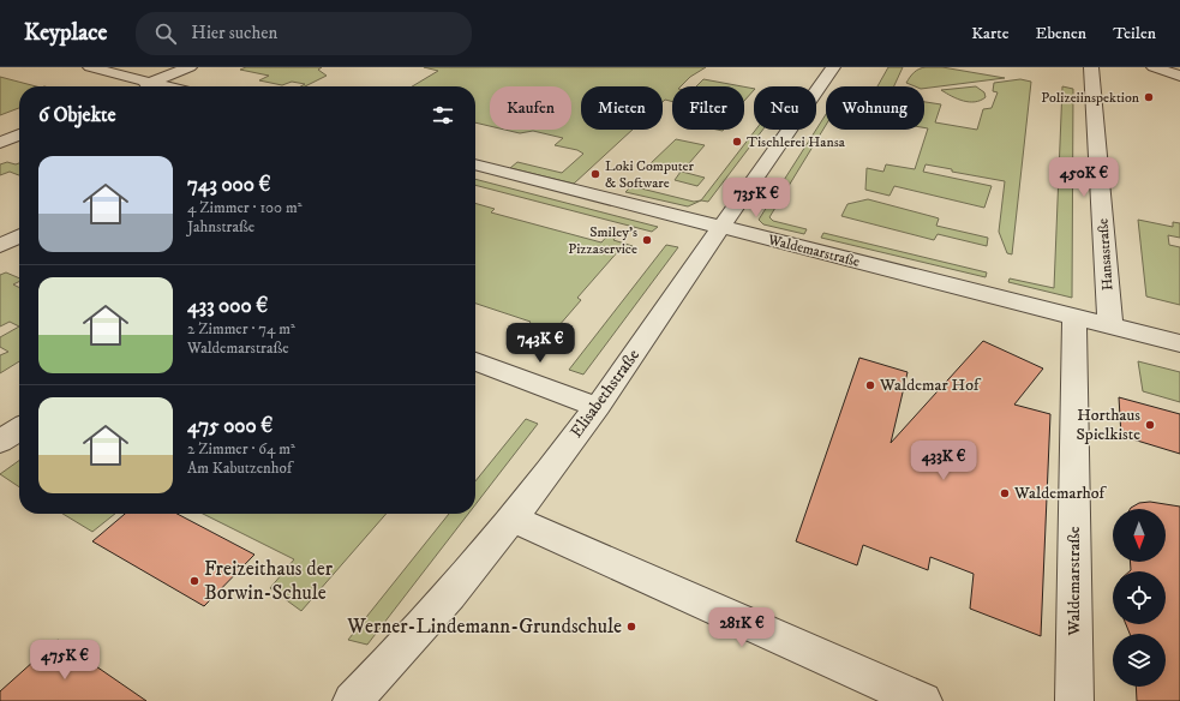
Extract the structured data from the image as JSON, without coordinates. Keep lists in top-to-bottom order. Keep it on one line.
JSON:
{"streets":{"street":["Waldemarstraße","Hansastraße","Elisabethstraße"]},"crossings":[["Waldemarstraße","Hansastraße"],["Waldemarstraße","Elisabethstraße"]],"places":["Polizeiinspektion","Tischlerei Hansa","Loki Computer & Software","Smiley’s Pizzaservice","Waldemar Hof","Horthaus Spielkiste","Waldemarhof","Freizeithaus der Borwin-Schule","Werner-Lindemann-Grundschule"],"north":"bottom","page":{"header":"Keyplace","search":"Hier suchen","nav":["Karte","Ebenen","Teilen"],"chip":["Kaufen","Mieten","Filter","Neu","Wohnung"],"heading":"6 Objekte","list":[{"name":"743 000 €","note":"4 Zimmer · 100 m² · Jahnstraße"},{"name":"433 000 €","note":"2 Zimmer · 74 m² · Waldemarstraße"},{"name":"475 000 €","note":"2 Zimmer · 64 m² · Am Kabutzenhof"}],"price":["450K €","735K €","743K €","433K €","281K €","475K €"]}}
